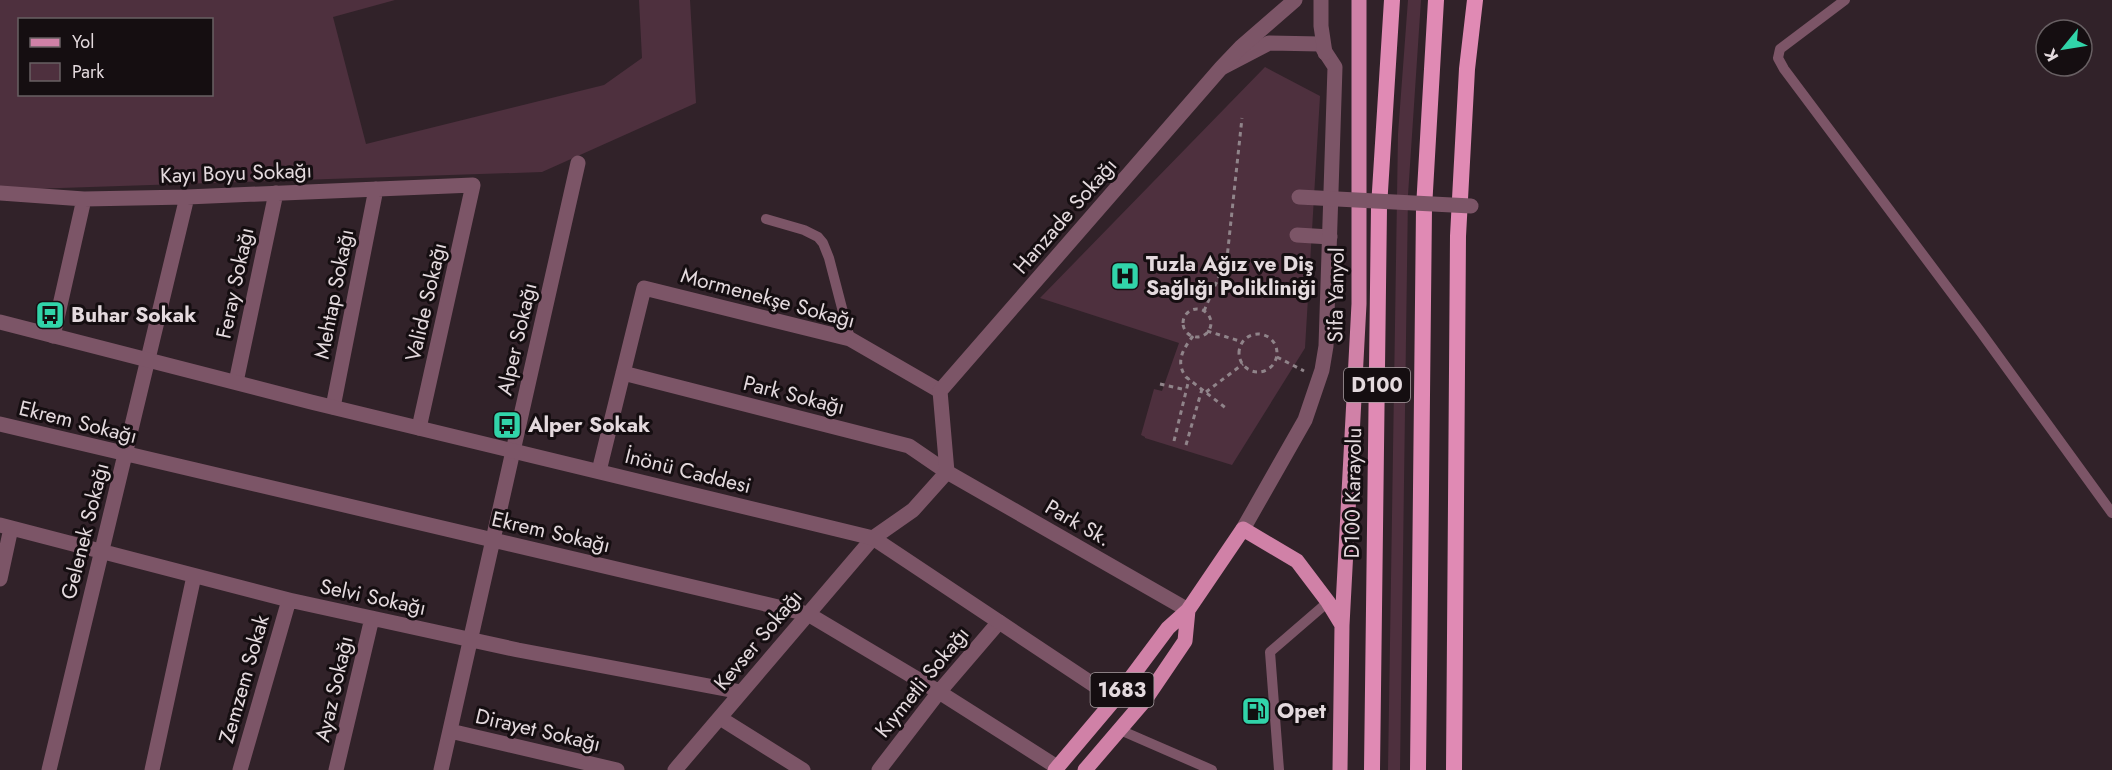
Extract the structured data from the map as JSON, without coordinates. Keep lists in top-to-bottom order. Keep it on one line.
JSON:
{"streets":{"highway":["D100","D100 Karayolu"],"main road":["Sifa Yanyol","1683"],"street":["Kayı Boyu Sokağı","Hanzade Sokağı","Feray Sokağı","Mehtap Sokağı","Mormenekşe Sokağı","Valide Sokağı","Alper Sokağı","Park Sokağı","Ekrem Sokağı","İnönü Caddesi","Park Sk.","Gelenek Sokağı","Selvi Sokağı","Kevser Sokağı","Zemzem Sokak","Kıymetli Sokağı","Ayaz Sokağı","Dirayet Sokağı"]},"crossings":[["Kayı Boyu Sokağı","Feray Sokağı"],["Kayı Boyu Sokağı","Mehtap Sokağı"],["Kayı Boyu Sokağı","Valide Sokağı"],["Kayı Boyu Sokağı","Gelenek Sokağı"],["Hanzade Sokağı","Mormenekşe Sokağı"],["Feray Sokağı","İnönü Caddesi"],["Mehtap Sokağı","İnönü Caddesi"],["Mormenekşe Sokağı","Park Sokağı"],["Valide Sokağı","İnönü Caddesi"],["Alper Sokağı","Ekrem Sokağı"],["Alper Sokağı","İnönü Caddesi"],["Alper Sokağı","Selvi Sokağı"],["Alper Sokağı","Dirayet Sokağı"],["Park Sokağı","Park Sk."],["Park Sokağı","Kevser Sokağı"],["Ekrem Sokağı","Gelenek Sokağı"],["Ekrem Sokağı","Kevser Sokağı"],["Ekrem Sokağı","Kıymetli Sokağı"],["Ekrem Sokağı","1683"],["İnönü Caddesi","Gelenek Sokağı"],["İnönü Caddesi","Kevser Sokağı"],["İnönü Caddesi","Kıymetli Sokağı"],["İnönü Caddesi","1683"],["Park Sk.","Kevser Sokağı"],["Park Sk.","1683"],["Gelenek Sokağı","Selvi Sokağı"],["Selvi Sokağı","Kevser Sokağı"],["Selvi Sokağı","Zemzem Sokak"],["Selvi Sokağı","Ayaz Sokağı"]],"places":{"hospital":["Tuzla Ağız ve Diş Sağlığı Polikliniği"],"bus stop":["Buhar Sokak","Alper Sokak"],"fuel station":["Opet"]},"legend":["Yol","Park"],"north":"bottom left"}
